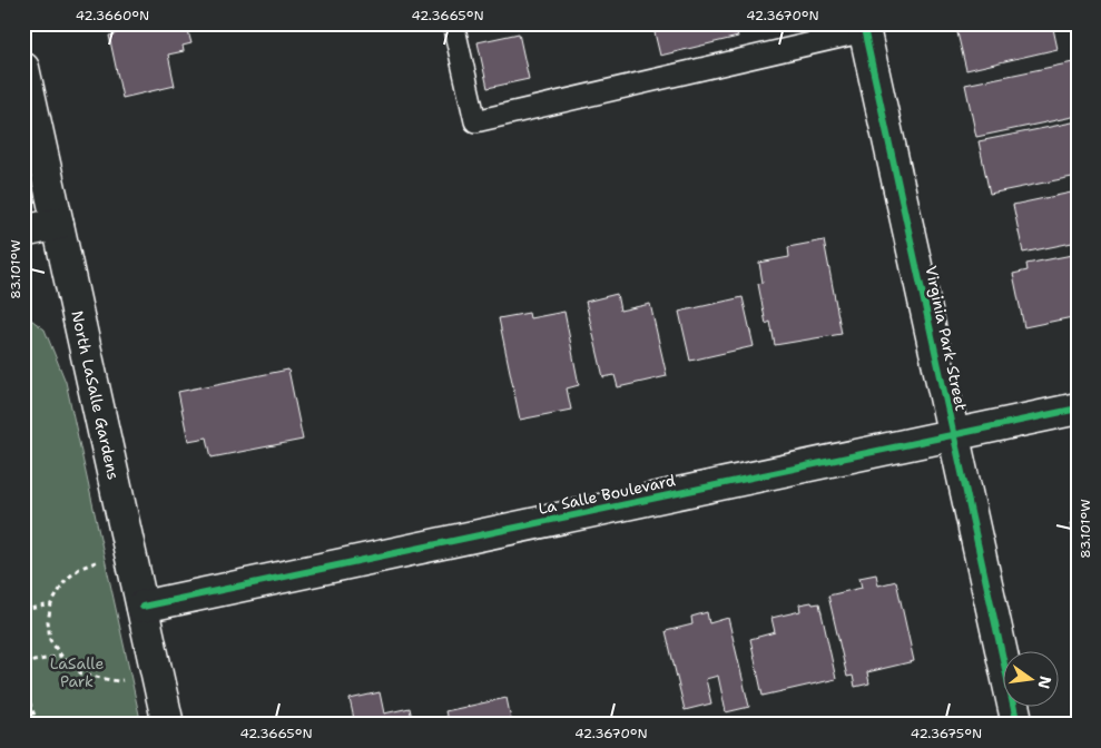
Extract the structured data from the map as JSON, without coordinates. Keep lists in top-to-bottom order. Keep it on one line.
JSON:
{"streets":{"street":["Virginia Park Street","North LaSalle Gardens","La Salle Boulevard"]},"crossings":[["Virginia Park Street","La Salle Boulevard"],["North LaSalle Gardens","La Salle Boulevard"]],"parks":["LaSalle Park"],"north":"right","coordinates":["42.3660°N","42.3665°N","42.3670°N","83.101°W","42.3675°N"]}
